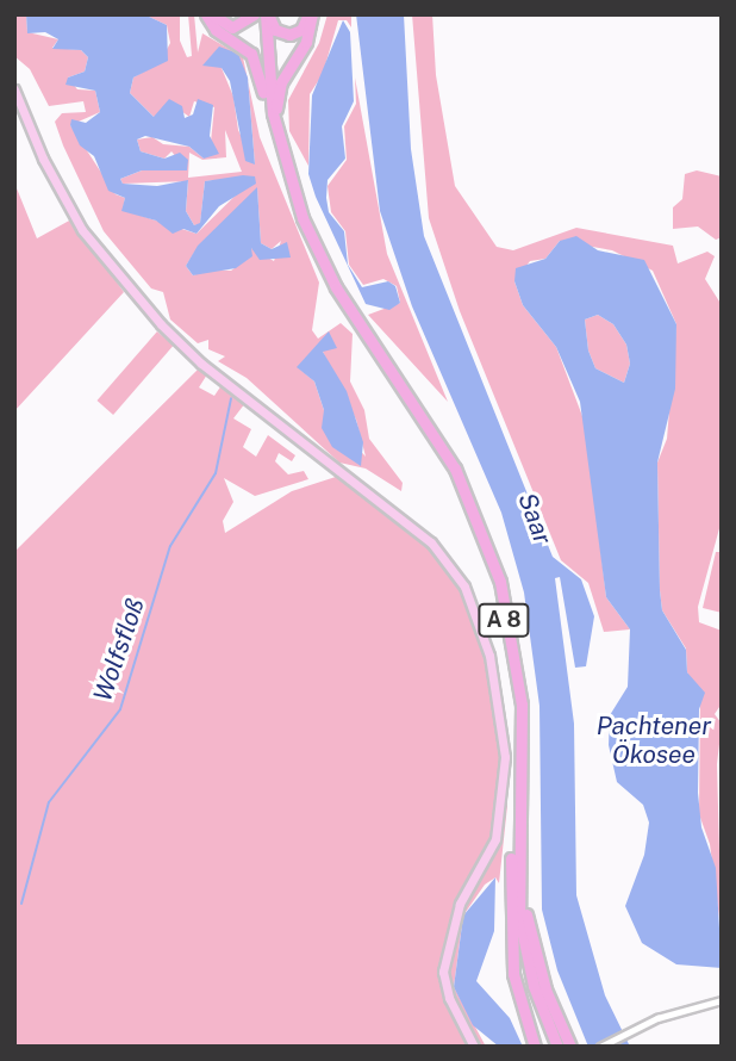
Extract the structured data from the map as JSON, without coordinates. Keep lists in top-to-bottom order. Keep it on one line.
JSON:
{"streets":{"highway":["A 8"]},"water":["Saar","Wolfsfloß","Pachtener Ökosee"]}
